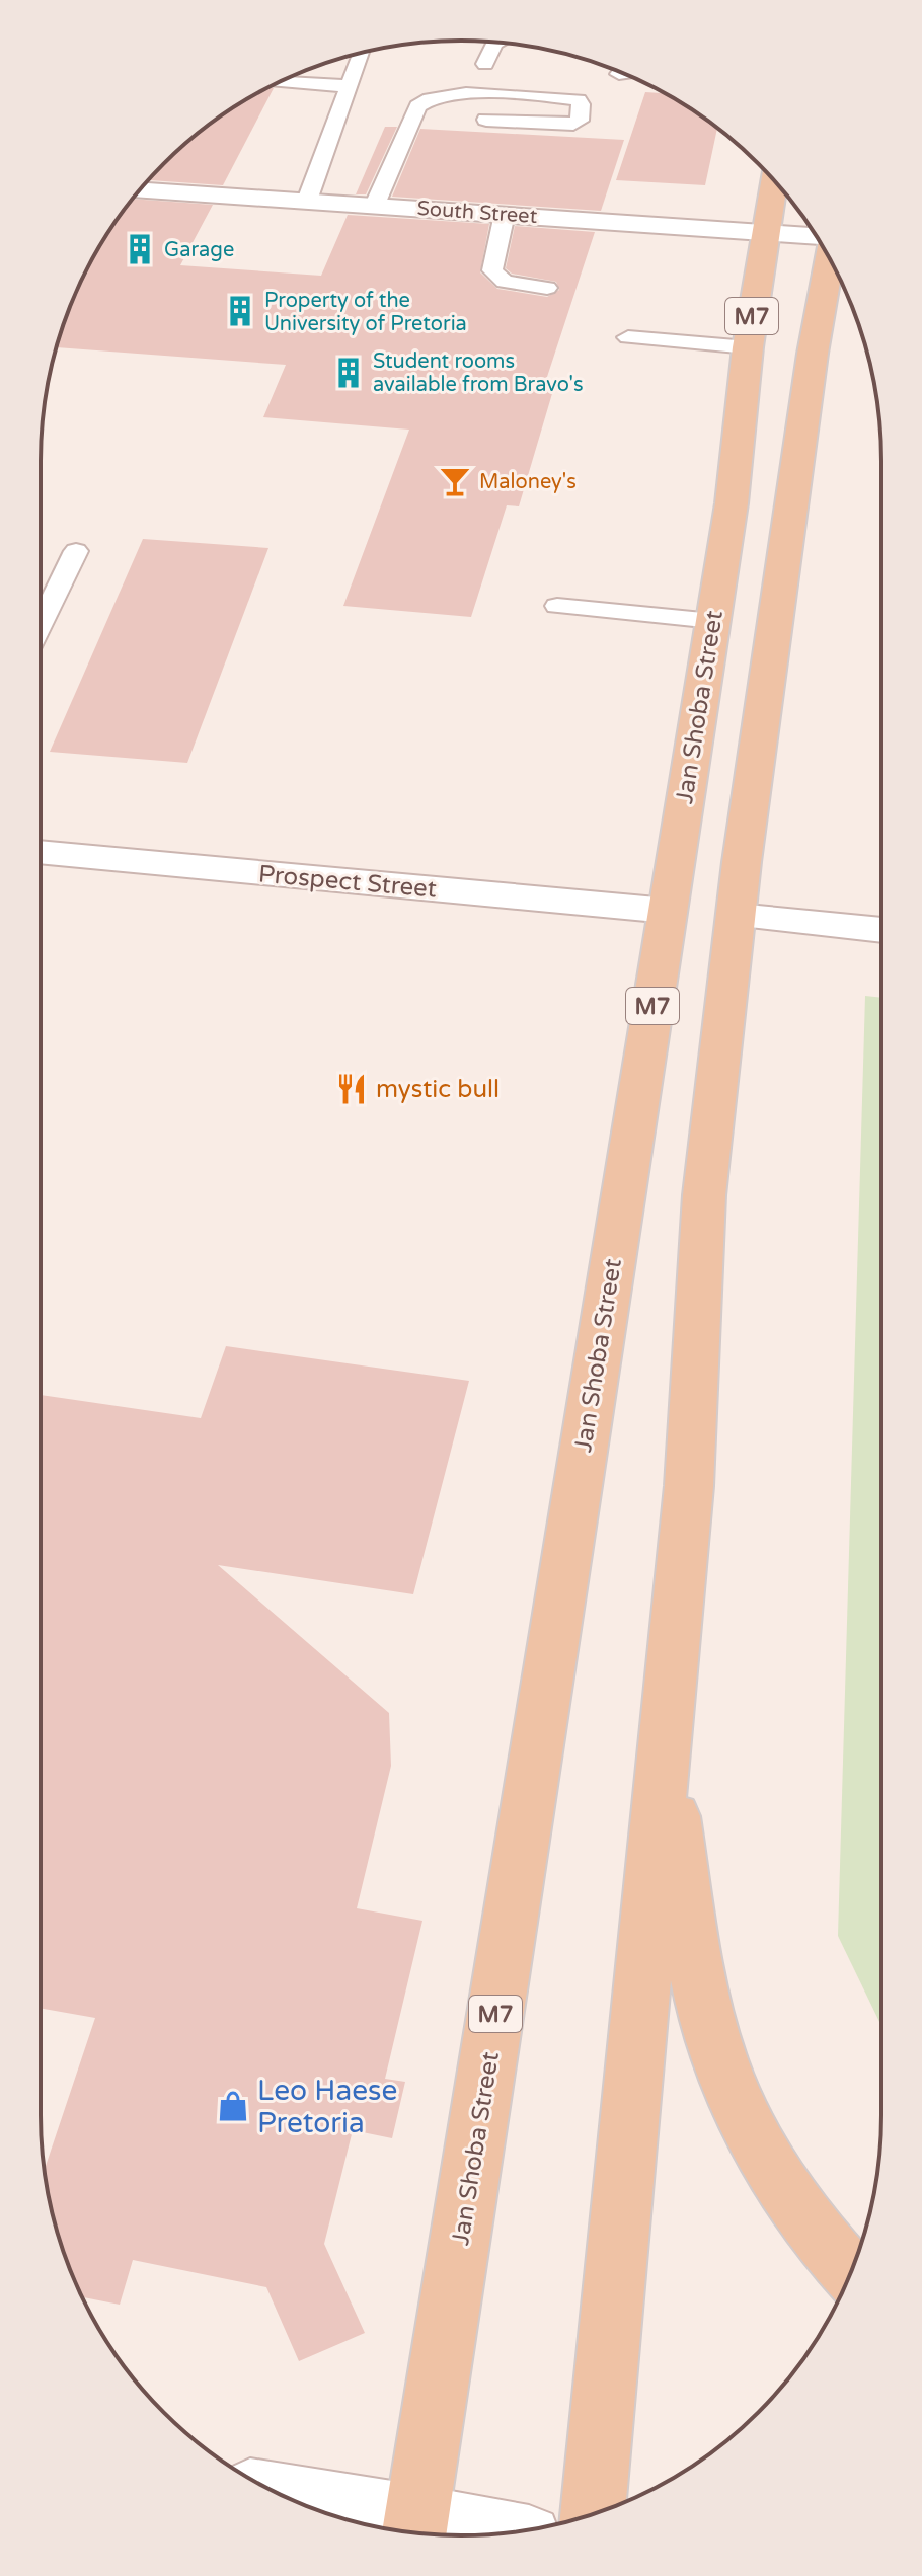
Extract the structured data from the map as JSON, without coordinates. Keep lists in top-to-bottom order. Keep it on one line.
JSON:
{"streets":{"main road":["M7","Jan Shoba Street"],"street":["South Street","Prospect Street"]},"crossings":[["South Street","Jan Shoba Street"],["Jan Shoba Street","Prospect Street"]],"places":{"building":["Garage","Property of the University of Pretoria","Student rooms available from Bravo's"],"bar":["Maloney's"],"restaurant":["mystic bull"],"shop":["Leo Haese Pretoria"]}}
